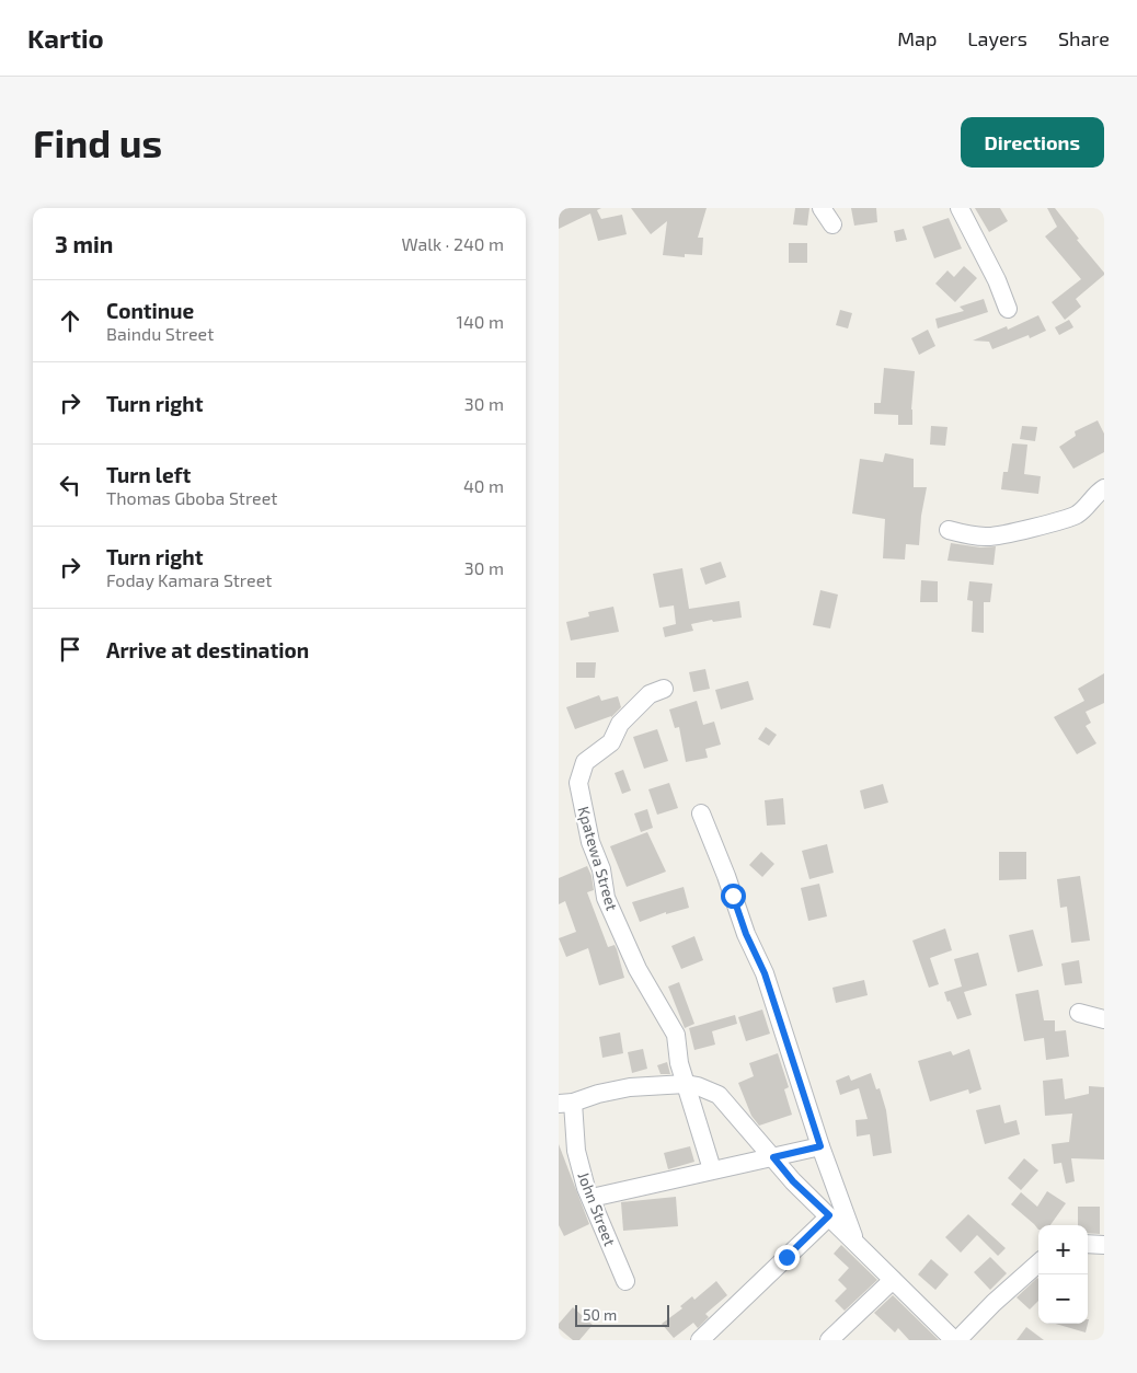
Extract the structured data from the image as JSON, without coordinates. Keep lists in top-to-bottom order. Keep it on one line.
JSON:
{"streets":{"street":["Kpatewa Street","John Street"]},"scale_bar":"50 m","page":{"header":"Kartio","nav":["Map","Layers","Share"],"buttons":"Directions","title":"Find us","heading":["3 min","Walk · 240 m"],"list":[["Continue","Baindu Street","140 m"],["Turn right","30 m"],["Turn left","Thomas Gboba Street","40 m"],["Turn right","Foday Kamara Street","30 m"],"Arrive at destination"],"map_buttons":["+","−"],"scale":"50 m"}}
